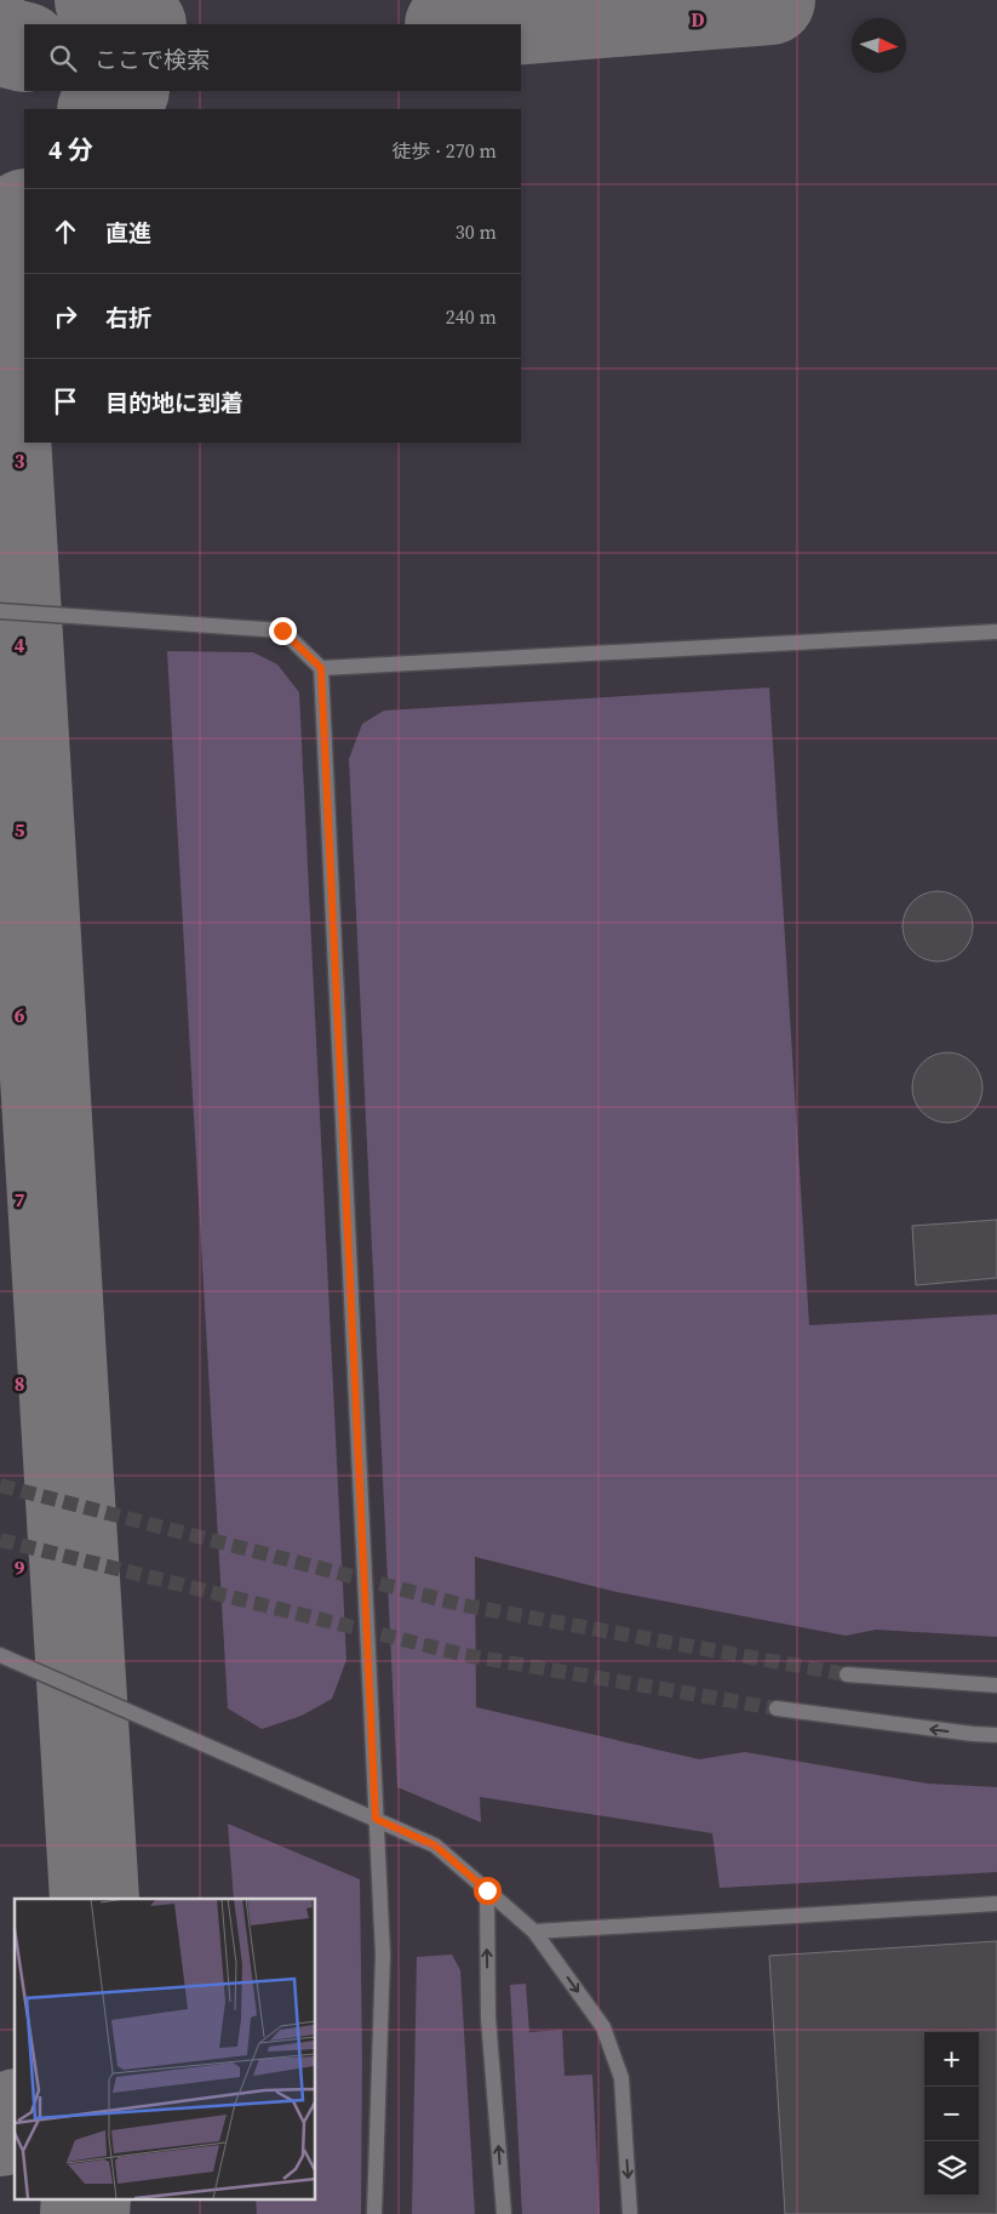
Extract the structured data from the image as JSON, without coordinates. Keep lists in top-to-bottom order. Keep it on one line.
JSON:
{"north":"right","page":{"search":"ここで検索","heading":["4 分","徒歩 · 270 m"],"list":[["直進","30 m"],["右折","240 m"],"目的地に到着"],"map_buttons":["+","−"]},"grid":{"columns":["D"],"rows":["3","4","5","6","7","8","9"]}}
